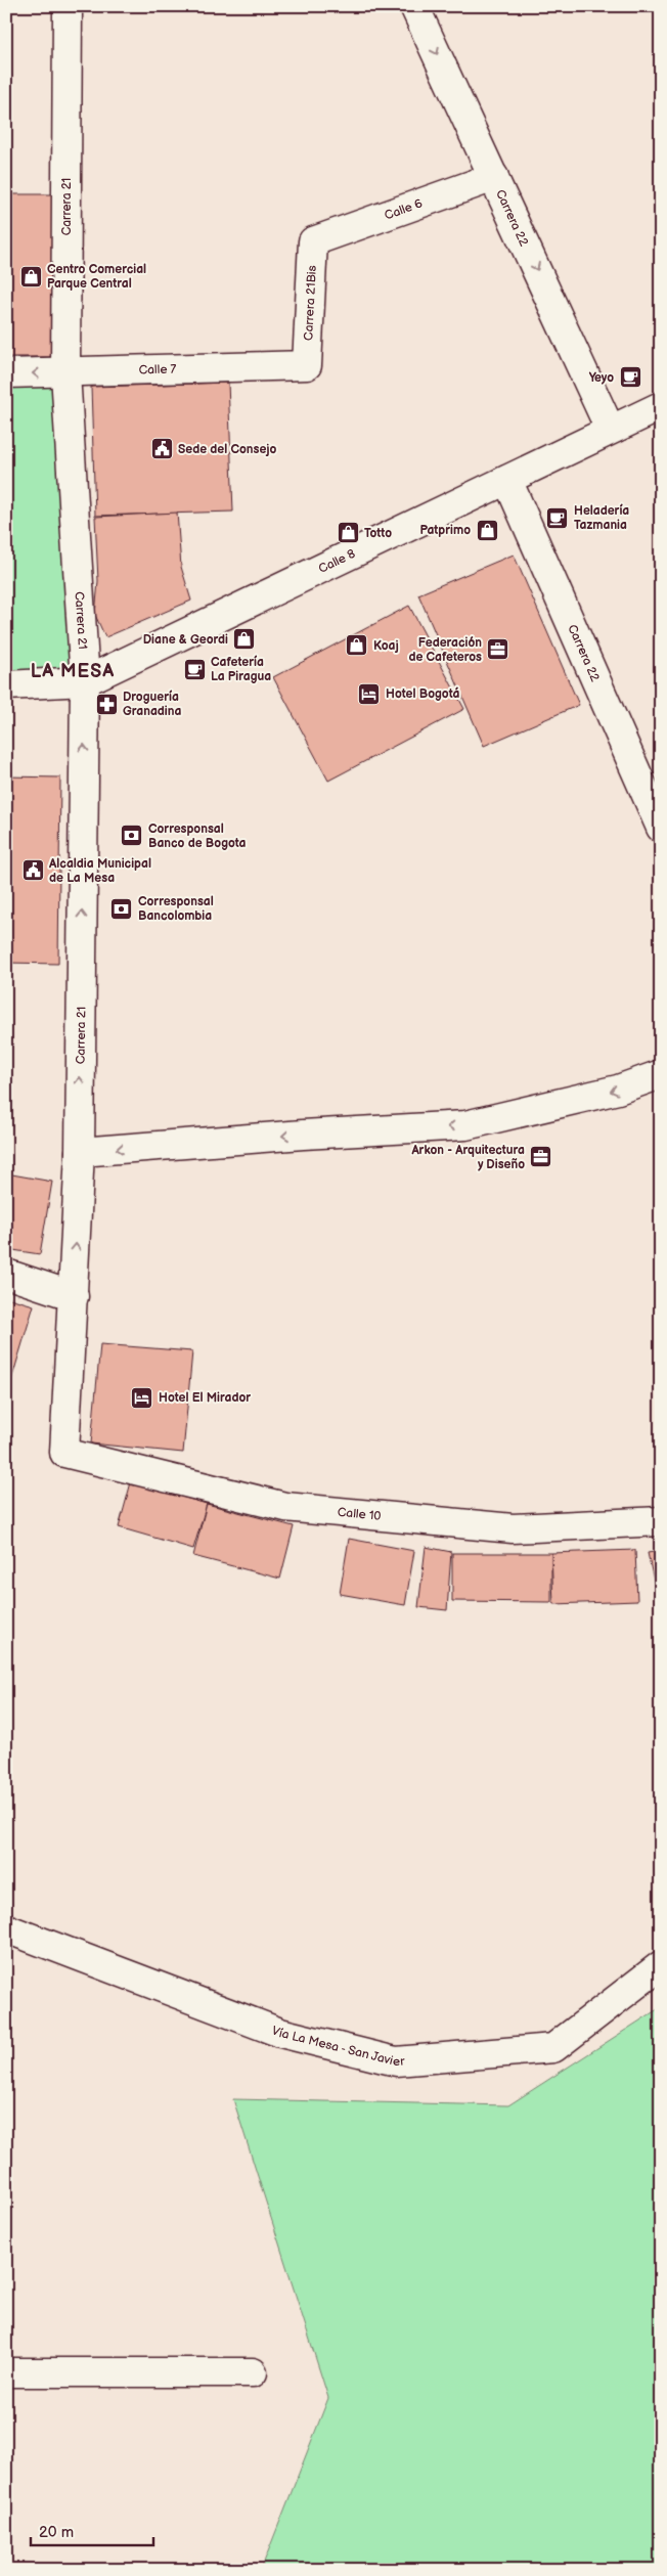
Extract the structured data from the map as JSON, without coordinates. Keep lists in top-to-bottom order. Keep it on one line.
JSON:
{"streets":{"street":["Carrera 21","Calle 6","Carrera 22","Carrera 21Bis","Calle 7","Calle 8","Calle 10","Vía La Mesa - San Javier"]},"crossings":[["Carrera 21","Calle 7"],["Carrera 21","Calle 8"],["Carrera 21","Calle 10"],["Calle 6","Carrera 22"],["Calle 6","Carrera 21Bis"],["Carrera 22","Calle 8"],["Carrera 21Bis","Calle 7"]],"one_way":["Carrera 21","Carrera 22"],"districts":["LA MESA"],"places":{"shop":["Centro Comercial Parque Central","Patprimo","Totto","Diane & Geordi","Koaj"],"cafe":["Yeyo","Heladería Tazmania","Cafetería La Piragua"],"public building":["Sede del Consejo","Alcaldia Municipal de La Mesa"],"office":["Federación de Cafeteros","Arkon - Arquitectura y Diseño"],"hotel":["Hotel Bogotá","Hotel El Mirador"],"pharmacy":["Droguería Granadina"],"bank":["Corresponsal Banco de Bogota","Corresponsal Bancolombia"]},"scale_bar":"20 m"}
